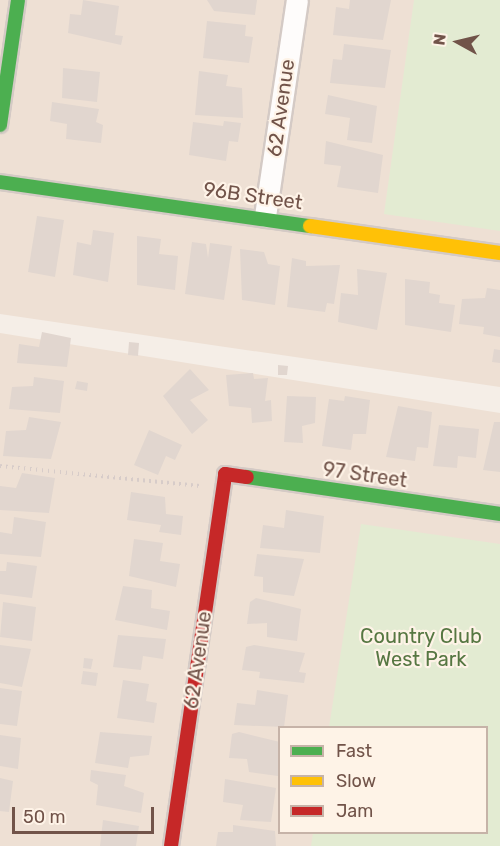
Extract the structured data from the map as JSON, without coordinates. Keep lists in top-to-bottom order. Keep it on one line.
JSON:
{"streets":{"street":["62 Avenue","96B Street","97 Street"]},"crossings":[["62 Avenue","96B Street"],["62 Avenue","97 Street"]],"parks":["Country Club West Park"],"legend":["Fast","Slow","Jam"],"scale_bar":"50 m","north":"left"}
